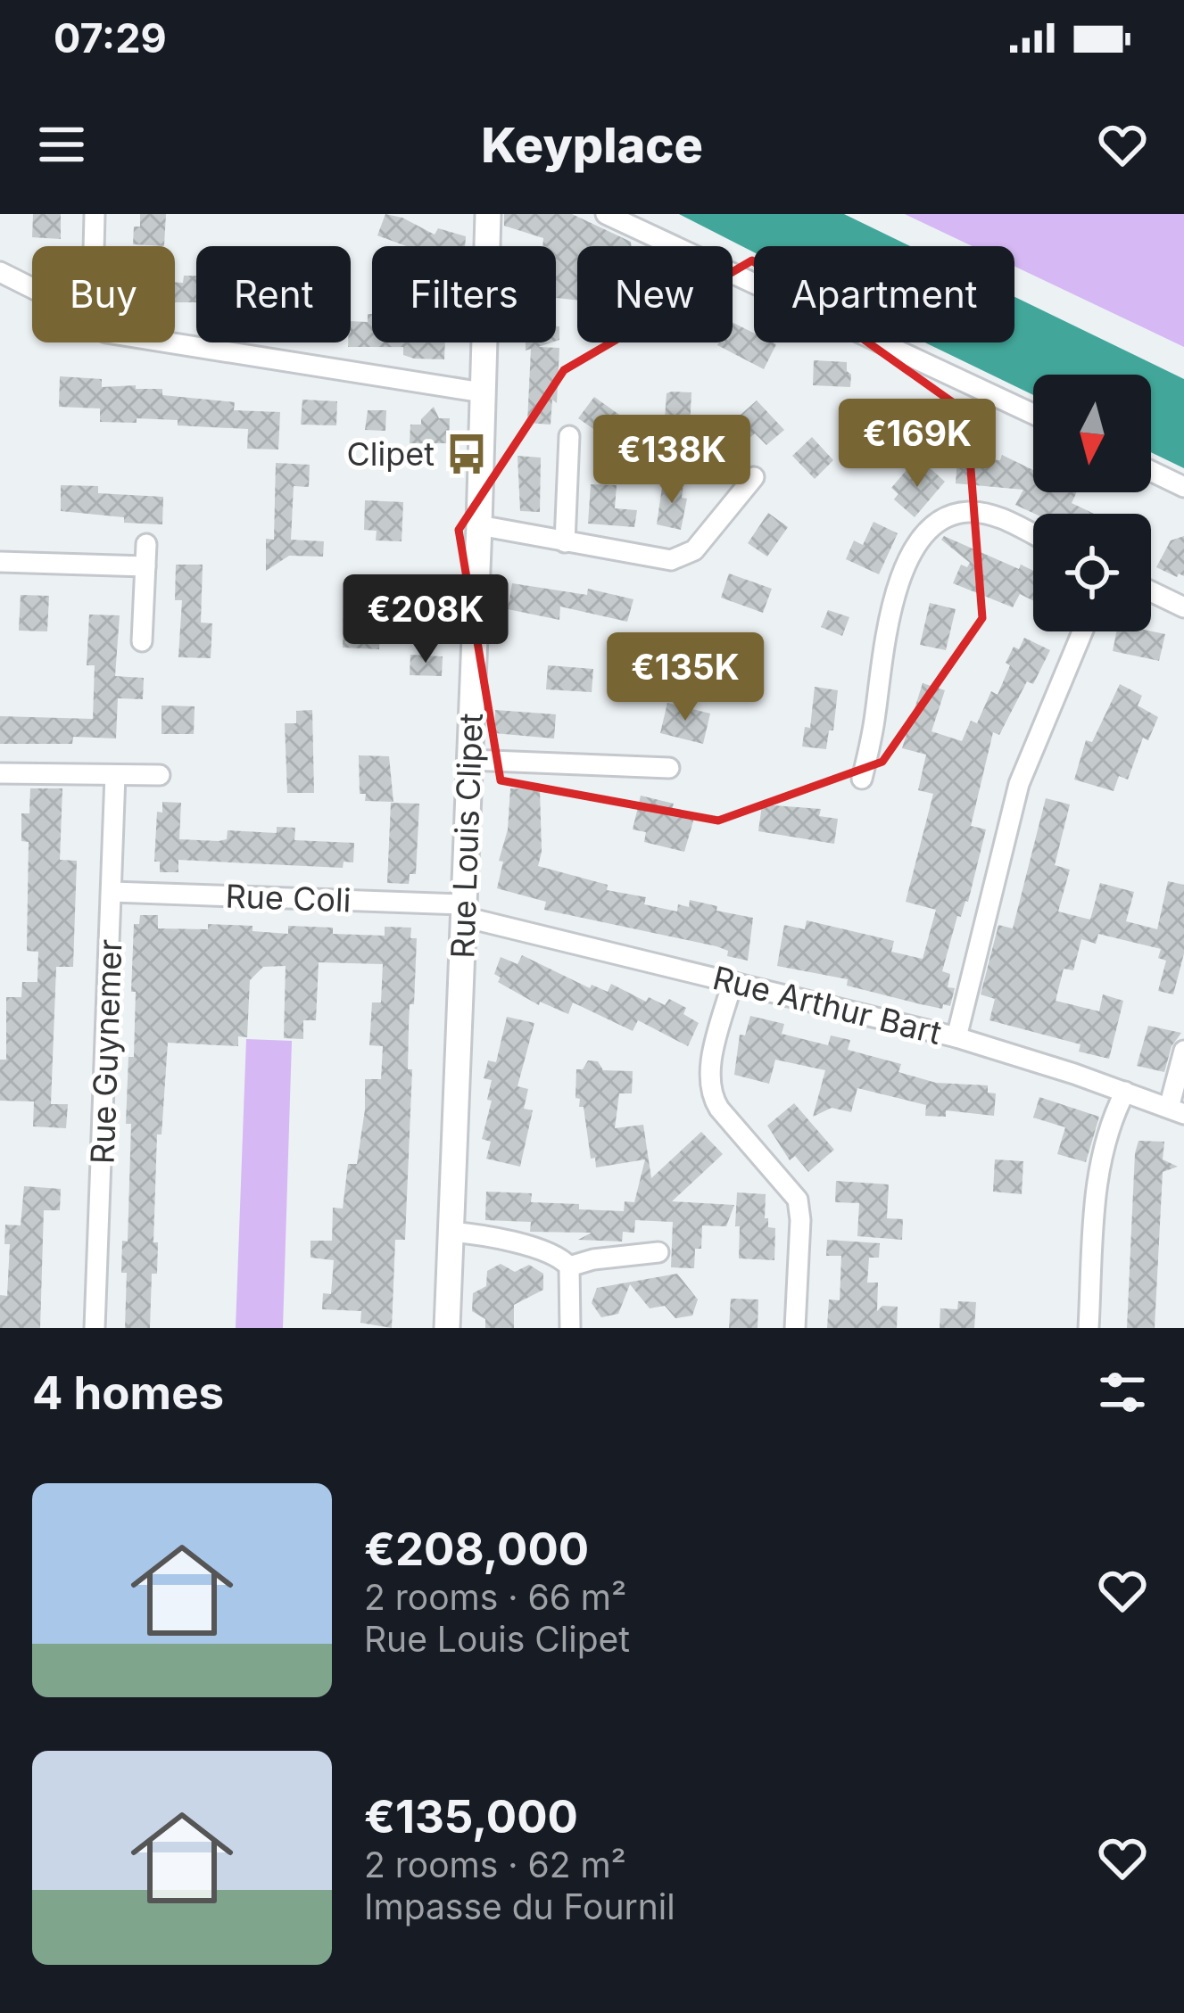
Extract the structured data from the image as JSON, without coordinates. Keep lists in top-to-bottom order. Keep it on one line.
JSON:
{"streets":{"street":["Rue Louis Clipet","Rue Coli","Rue Arthur Bart","Rue Guynemer"]},"crossings":[["Rue Louis Clipet","Rue Coli"],["Rue Louis Clipet","Rue Arthur Bart"],["Rue Coli","Rue Arthur Bart"],["Rue Coli","Rue Guynemer"]],"places":{"bus stop":["Clipet"]},"north":"bottom","page":{"status":"07:29","header":"Keyplace","chip":["Buy","Rent","Filters","New","Apartment"],"price":["€169K","€138K","€208K","€135K"],"heading":"4 homes","list":[{"name":"€208,000","note":"2 rooms · 66 m² · Rue Louis Clipet"},{"name":"€135,000","note":"2 rooms · 62 m² · Impasse du Fournil"}]}}
